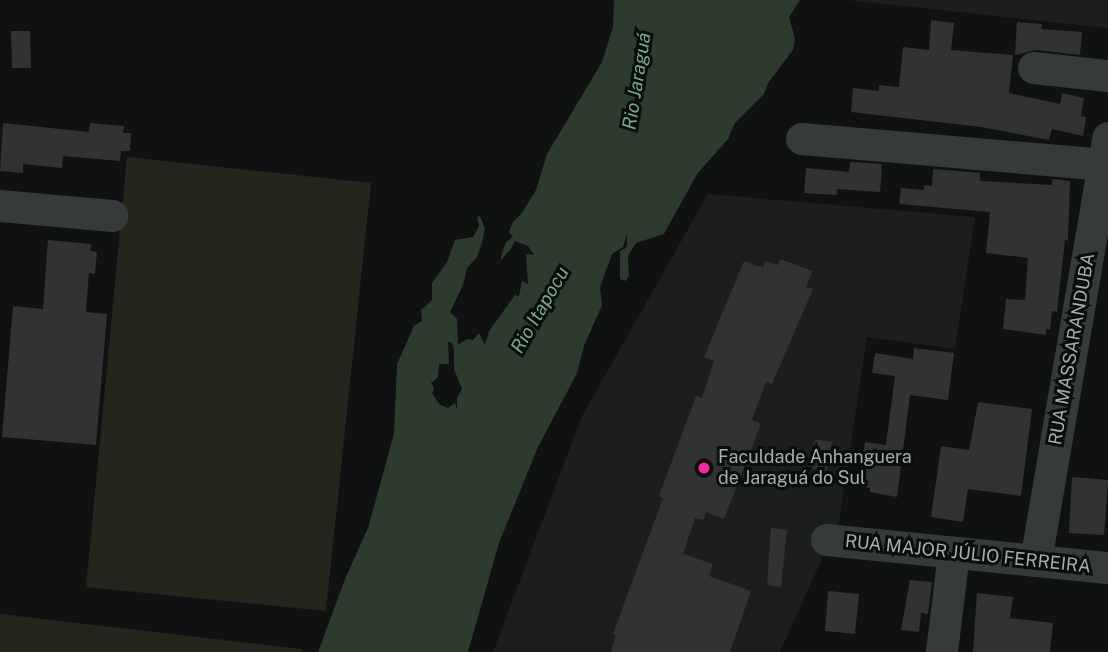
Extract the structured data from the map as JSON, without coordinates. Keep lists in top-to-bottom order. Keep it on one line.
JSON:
{"streets":{"street":["RUA MASSARANDUBA","RUA MAJOR JÚLIO FERREIRA"]},"crossings":[["RUA MASSARANDUBA","RUA MAJOR JÚLIO FERREIRA"]],"water":["Rio Jaraguá","Rio Itapocu"],"places":["Faculdade Anhanguera de Jaraguá do Sul"]}
